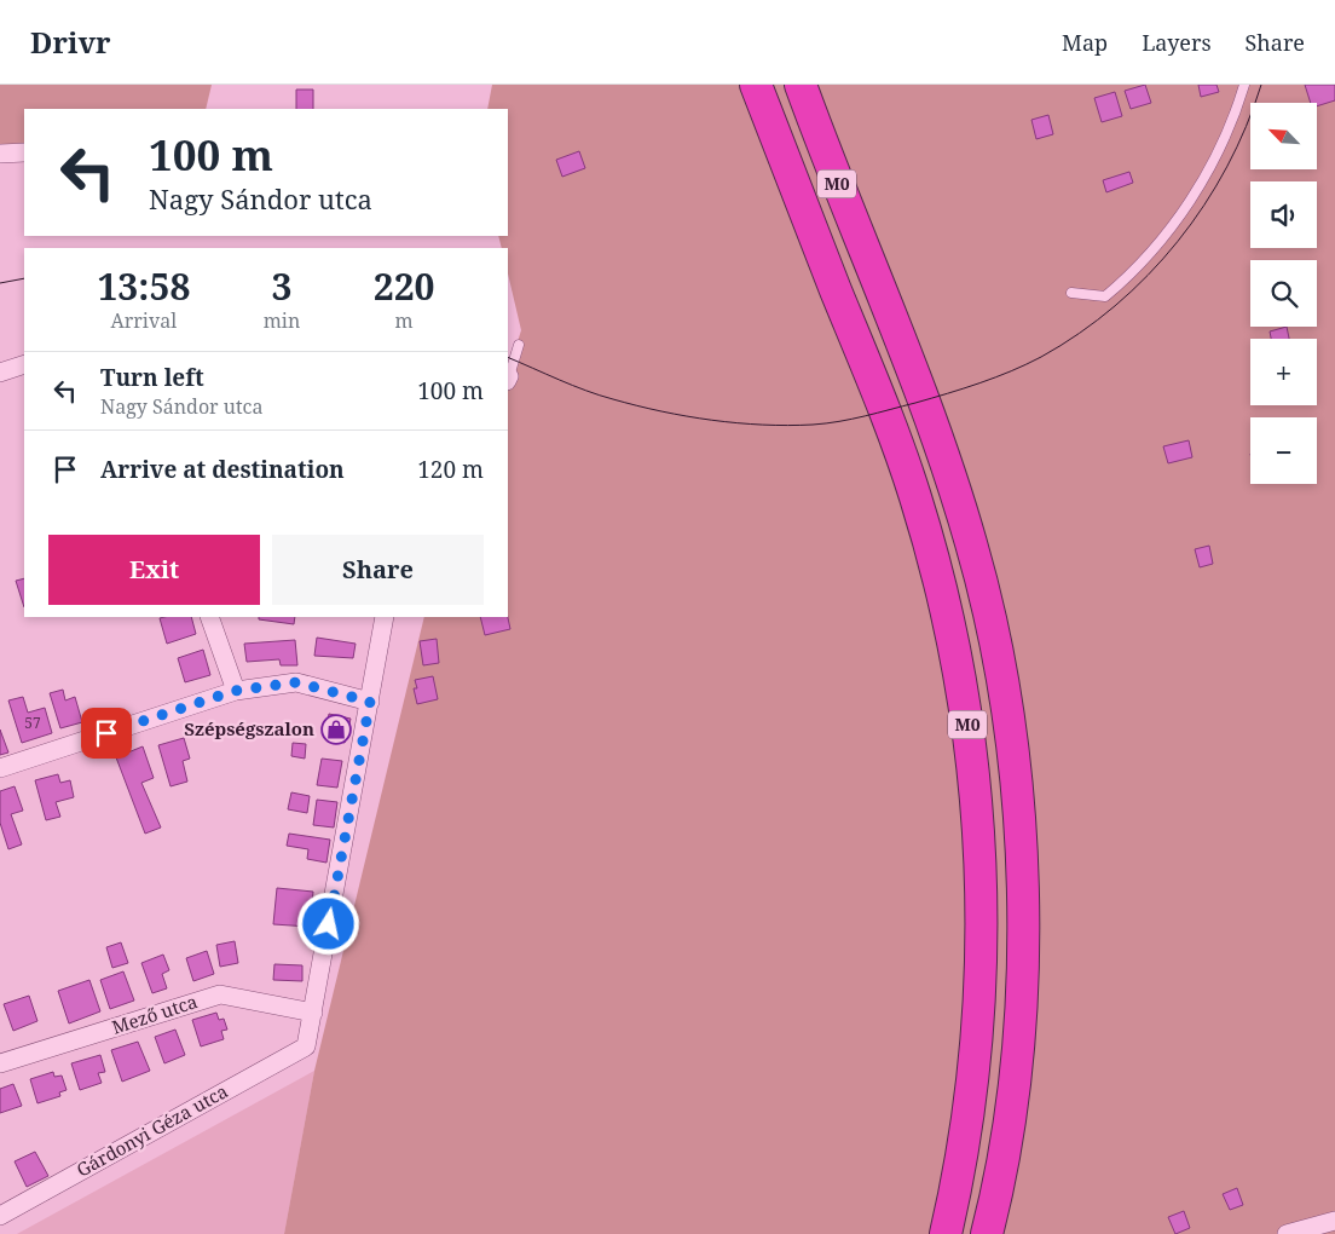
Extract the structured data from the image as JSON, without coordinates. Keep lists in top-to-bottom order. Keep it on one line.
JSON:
{"streets":{"highway":["M0"],"street":["Mező utca","Gárdonyi Géza utca"]},"crossings":[["Mező utca","Gárdonyi Géza utca"]],"places":{"shop":["Szépségszalon"]},"house_numbers":["57"],"north":"top left","page":{"header":"Drivr","nav":["Map","Layers","Share"],"map_buttons":["+","−"],"turn":["100 m","Nagy Sándor utca"],"eta":["13:58","Arrival","3","min","220","m"],"list":[{"name":"Turn left","note":"Nagy Sándor utca","value":"100 m"},{"name":"Arrive at destination","value":"120 m"}],"buttons":["Exit","Share"]}}
